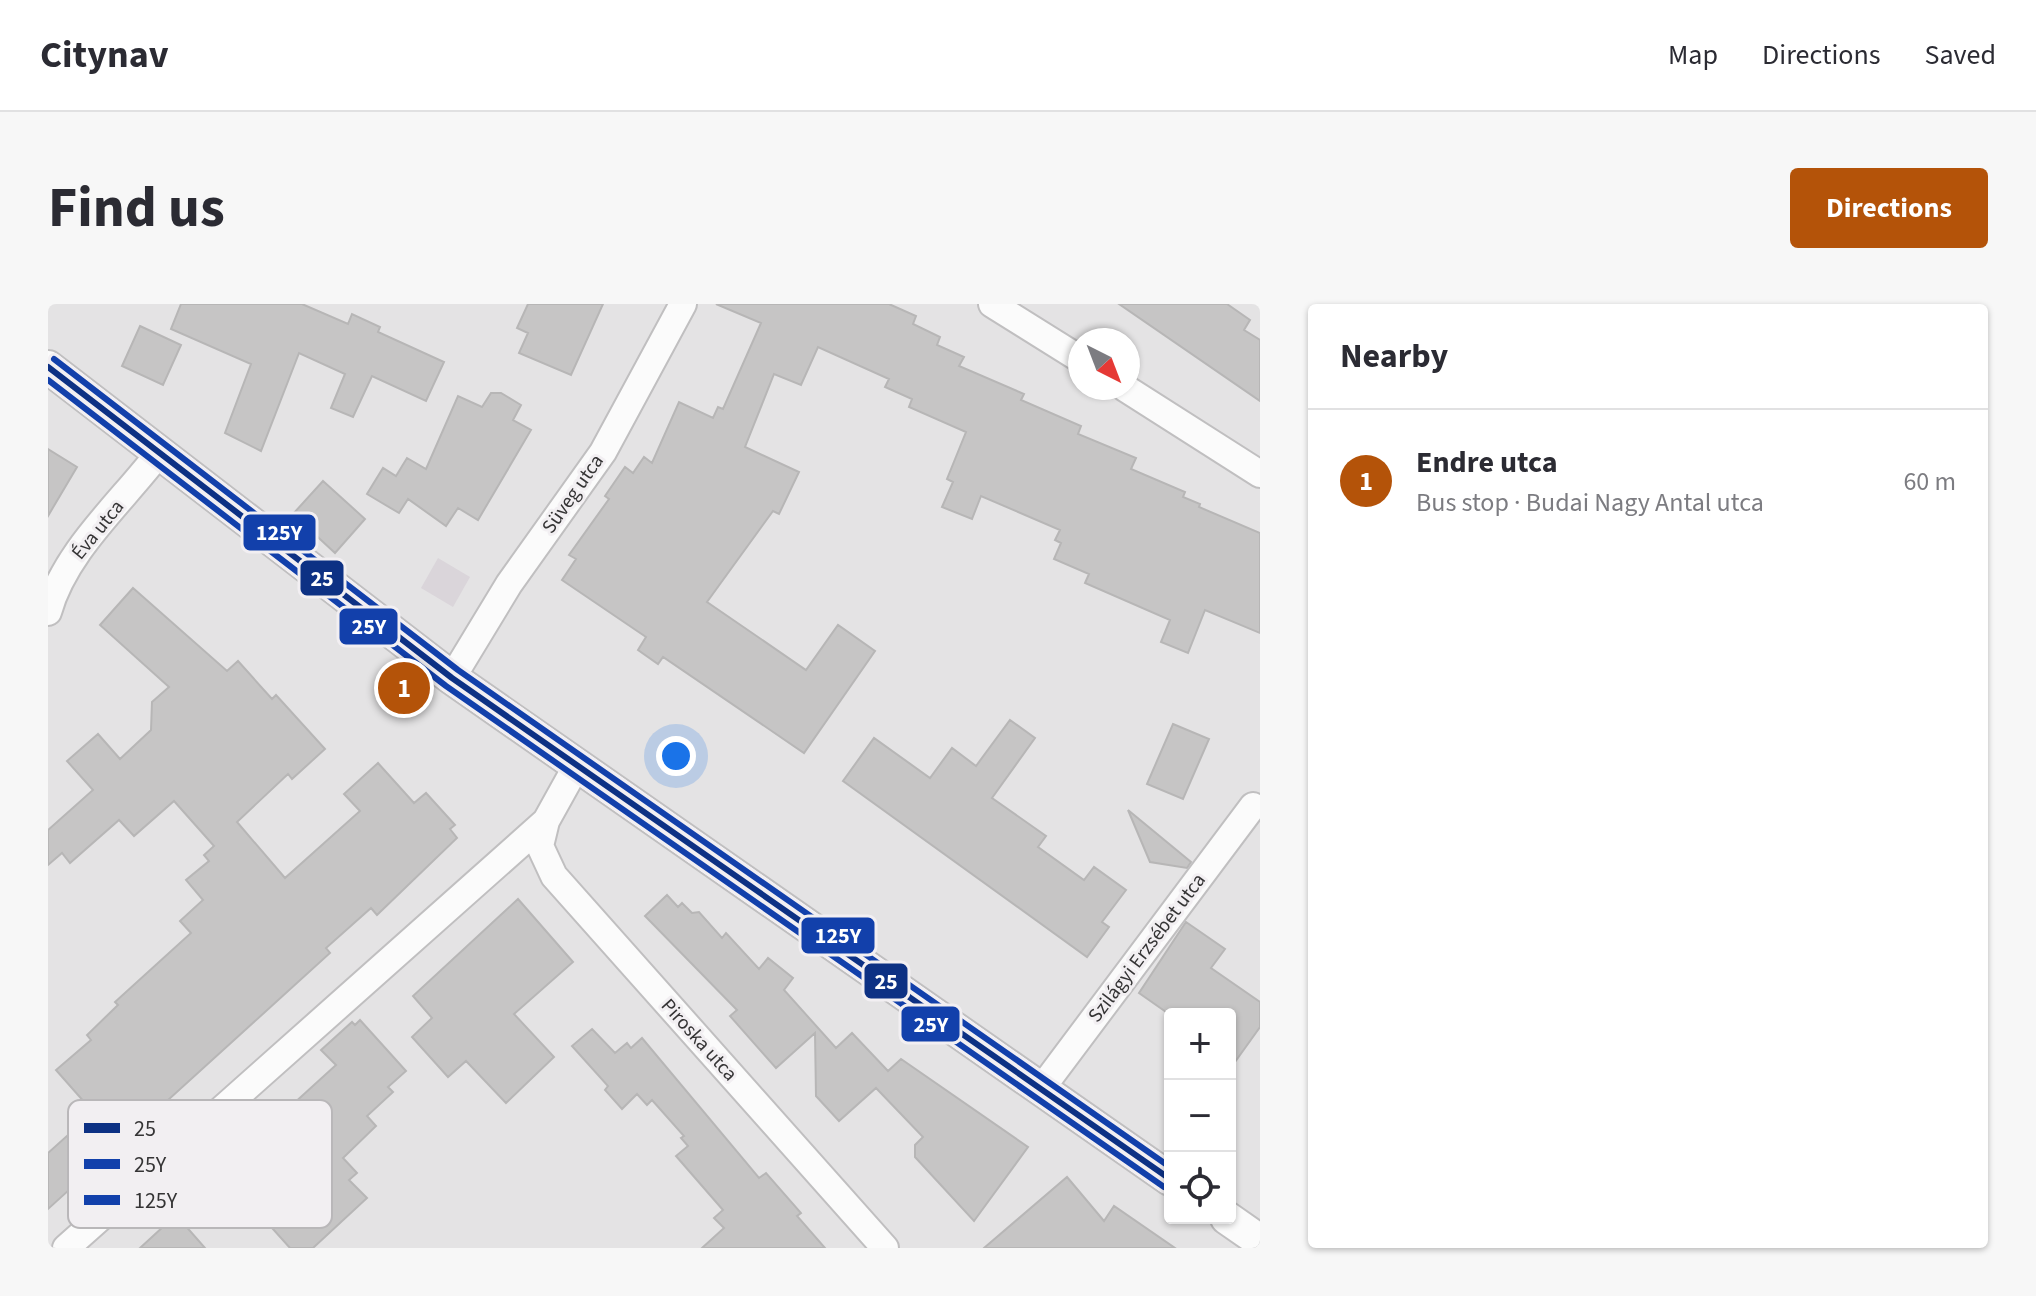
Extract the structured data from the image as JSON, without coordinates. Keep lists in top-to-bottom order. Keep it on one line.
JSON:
{"streets":{"street":["Süveg utca","Éva utca","Szilágyi Erzsébet utca","Piroska utca"]},"lines":["transit line 125Y","transit line 25","transit line 25Y"],"legend":["25","25Y","125Y"],"north":"bottom right","page":{"header":"Citynav","nav":["Map","Directions","Saved"],"buttons":"Directions","title":"Find us","heading":"Nearby","list":[{"mark":"1","name":"Endre utca","note":"Bus stop · Budai Nagy Antal utca","value":"60 m"}],"pins":"1","map_buttons":["+","−"]}}
